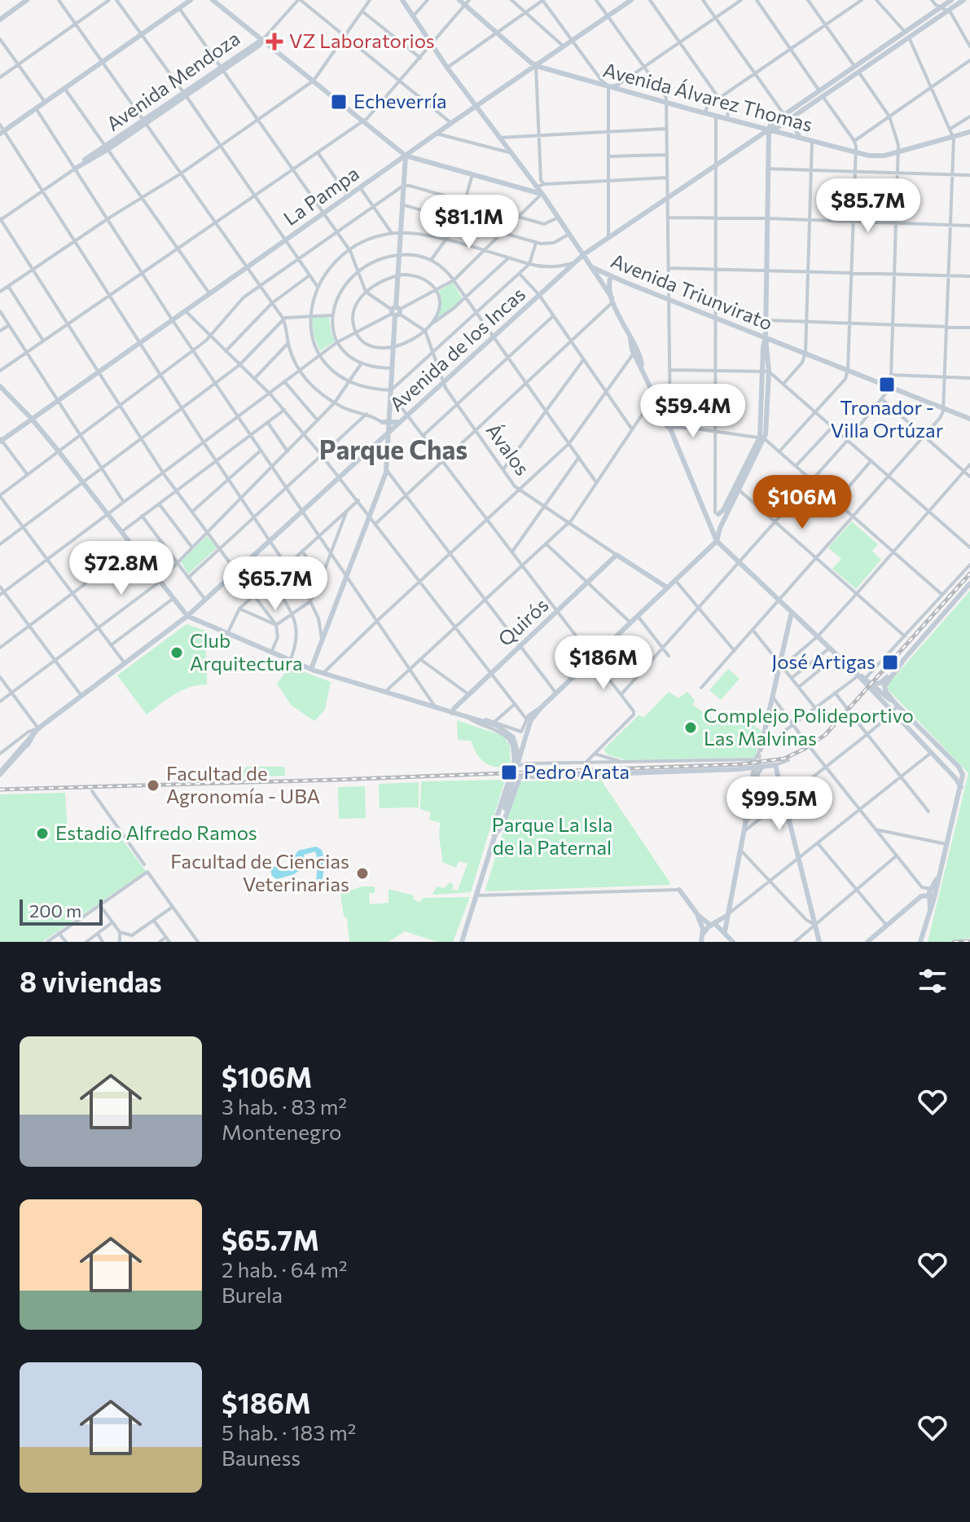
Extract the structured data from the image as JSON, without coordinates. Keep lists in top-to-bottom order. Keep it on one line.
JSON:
{"streets":{"main road":["Avenida Mendoza","Avenida Álvarez Thomas","La Pampa","Avenida Triunvirato","Avenida de los Incas","Ávalos","Quirós"]},"crossings":[["Avenida Álvarez Thomas","La Pampa"],["Avenida Álvarez Thomas","Avenida de los Incas"],["La Pampa","Avenida Triunvirato"],["Avenida Triunvirato","Avenida de los Incas"],["Avenida de los Incas","Ávalos"],["Ávalos","Quirós"]],"districts":["Parque Chas"],"parks":["Parque La Isla de la Paternal"],"places":{"health":["VZ Laboratorios"],"transit":["Echeverría","Tronador - Villa Ortúzar","José Artigas","Pedro Arata"],"other":["Club Arquitectura","Complejo Polideportivo Las Malvinas","Facultad de Agronomía - UBA","Estadio Alfredo Ramos","Facultad de Ciencias Veterinarias"]},"scale_bar":"200 m","page":{"price":["$85.7M","$81.1M","$59.4M","$106M","$72.8M","$65.7M","$186M","$99.5M"],"scale":"200 m","heading":"8 viviendas","list":[{"name":"$106M","note":"3 hab. · 83 m² · Montenegro"},{"name":"$65.7M","note":"2 hab. · 64 m² · Burela"},{"name":"$186M","note":"5 hab. · 183 m² · Bauness"}]}}
